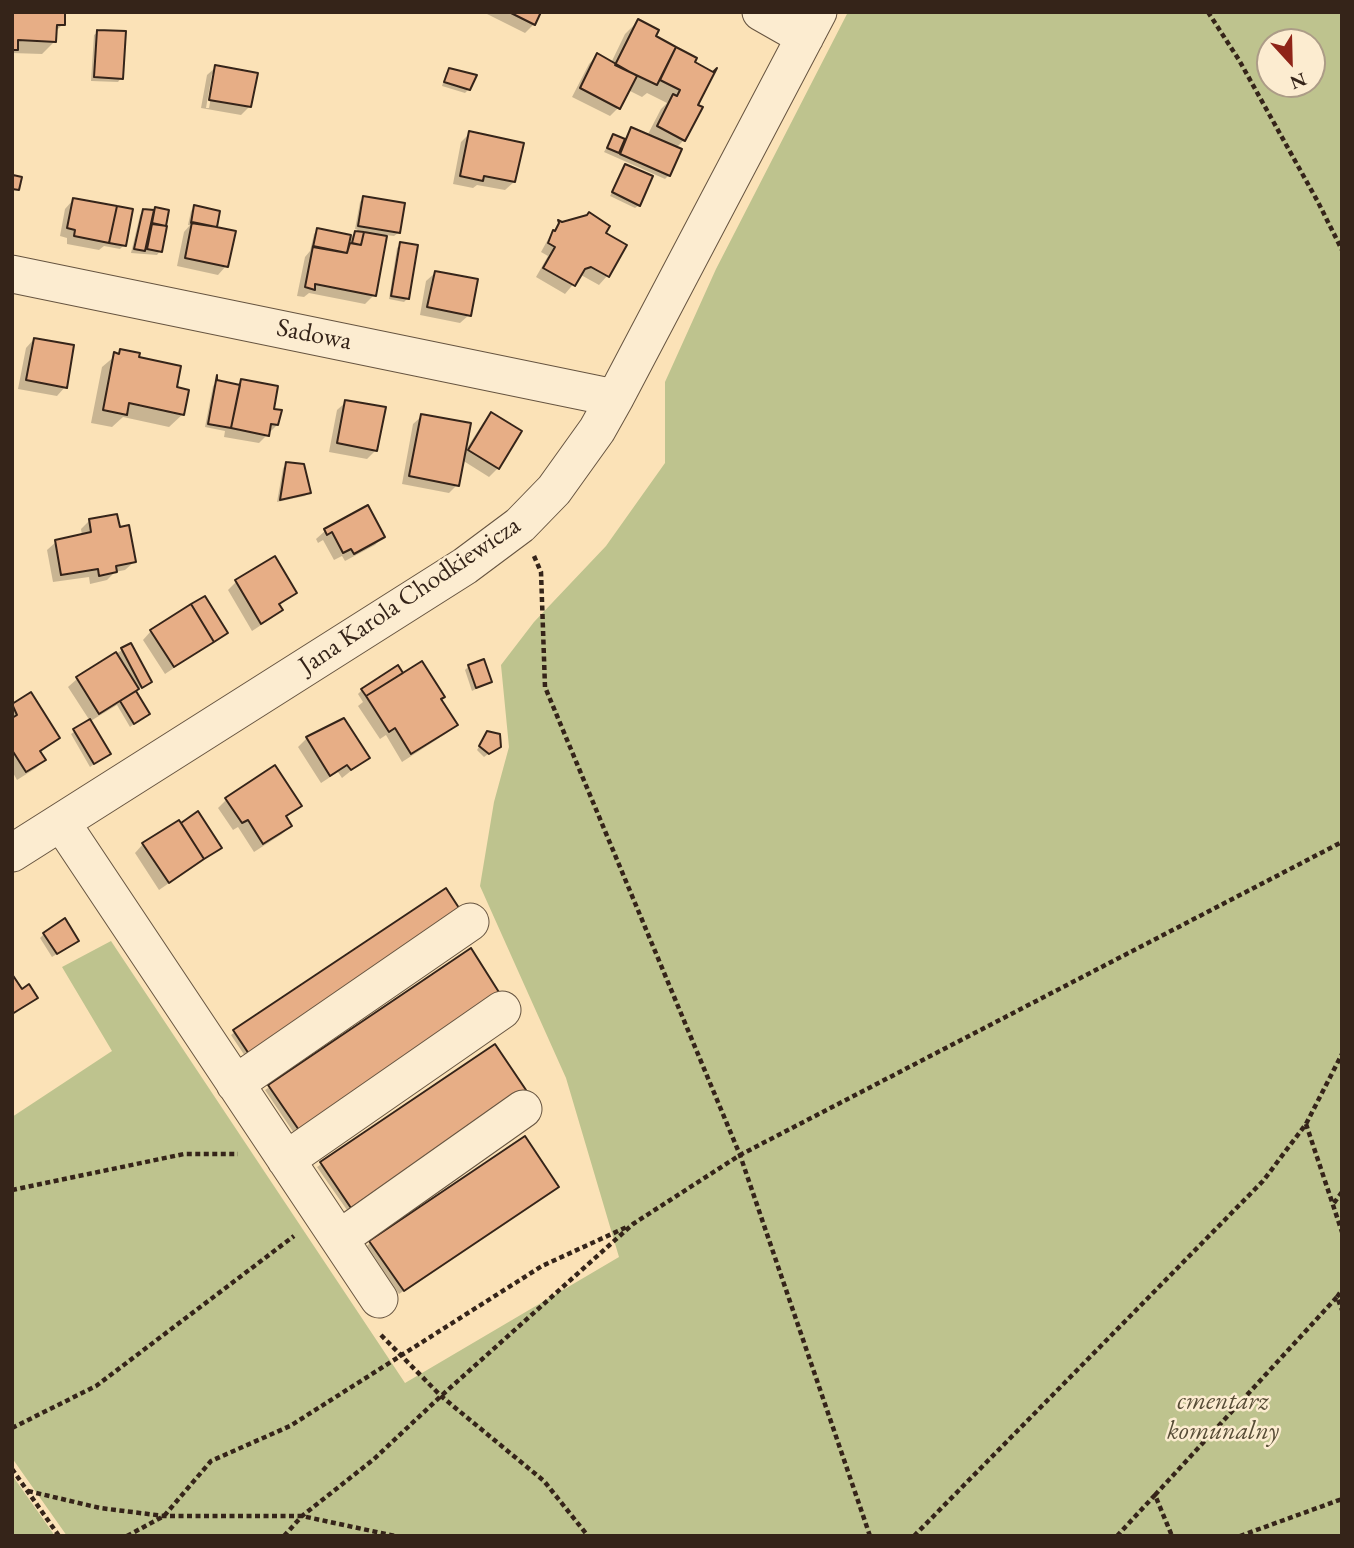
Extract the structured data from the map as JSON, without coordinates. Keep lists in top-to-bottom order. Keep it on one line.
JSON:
{"streets":{"street":["Sadowa","Jana Karola Chodkiewicza"]},"crossings":[["Sadowa","Jana Karola Chodkiewicza"]],"parks":["cmentarz komunalny"],"north":"bottom"}
